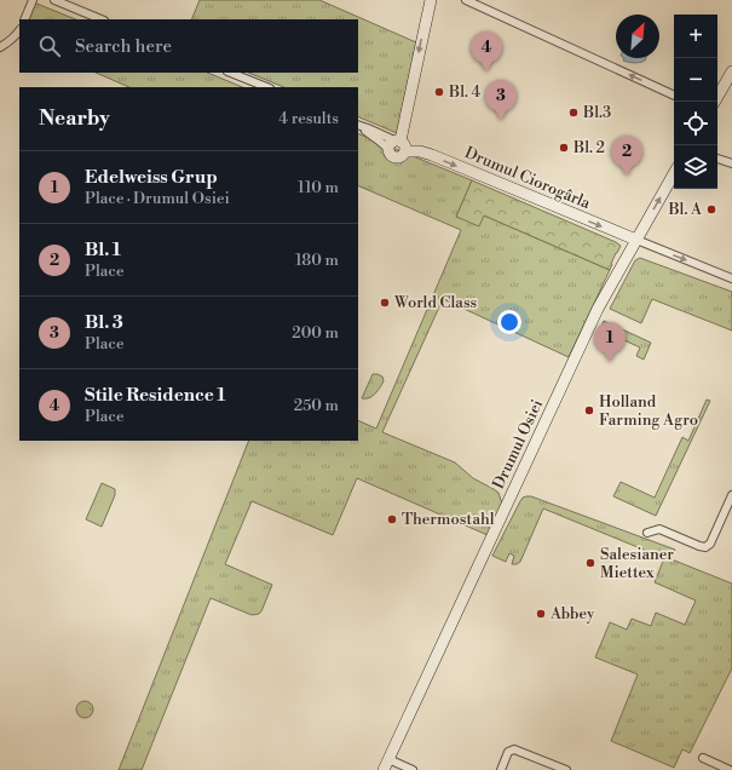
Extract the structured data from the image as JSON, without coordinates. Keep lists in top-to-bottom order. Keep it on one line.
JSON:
{"streets":{"street":["Drumul Ciorogârla","Drumul Osiei"]},"crossings":[["Drumul Ciorogârla","Drumul Osiei"]],"one_way":["Drumul Ciorogârla"],"places":["Bl. 4","Bl.3","Bl. 2","Bl. A","World Class","Holland Farming Agro","Thermostahl","Salesianer Miettex","Abbey"],"north":"top right","page":{"map_buttons":["+","−"],"search":"Search here","pins":["4","3","2","1"],"heading":["Nearby","4 results"],"list":[{"mark":"1","name":"Edelweiss Grup","note":"Place · Drumul Osiei","value":"110 m"},{"mark":"2","name":"Bl. 1","note":"Place","value":"180 m"},{"mark":"3","name":"Bl. 3","note":"Place","value":"200 m"},{"mark":"4","name":"Stile Residence 1","note":"Place","value":"250 m"}]}}
